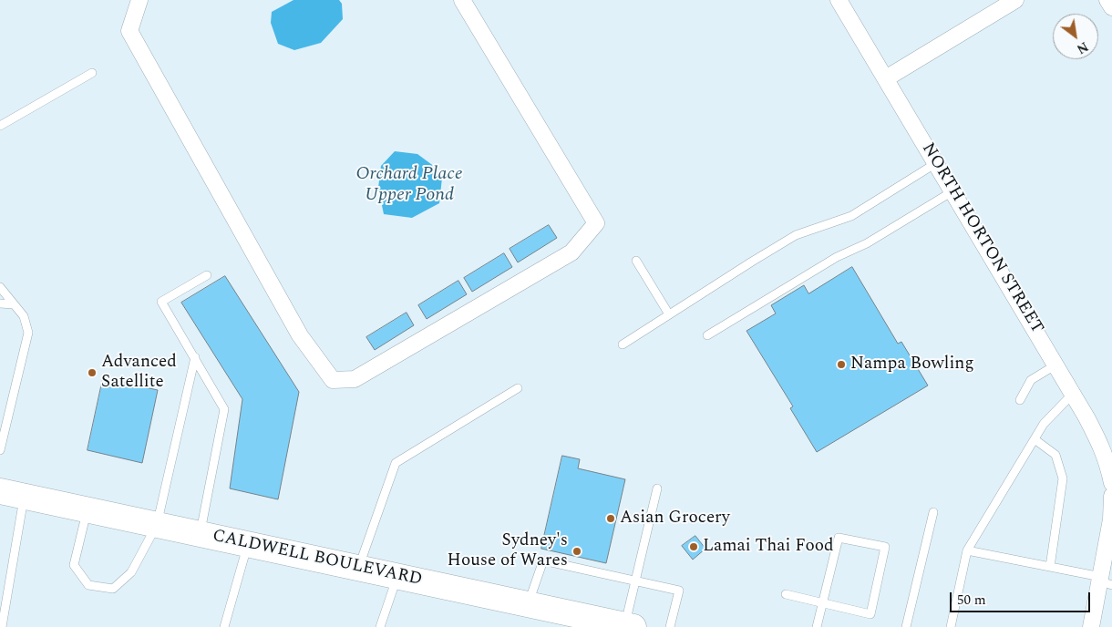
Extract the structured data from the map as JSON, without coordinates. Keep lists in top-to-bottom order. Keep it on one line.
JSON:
{"streets":{"main road":["CALDWELL BOULEVARD"],"street":["NORTH HORTON STREET"]},"water":["Orchard Place Upper Pond"],"places":["Nampa Bowling","Advanced Satellite","Asian Grocery","Lamai Thai Food","Sydney's House of Wares"],"scale_bar":"50 m","north":"bottom right"}
